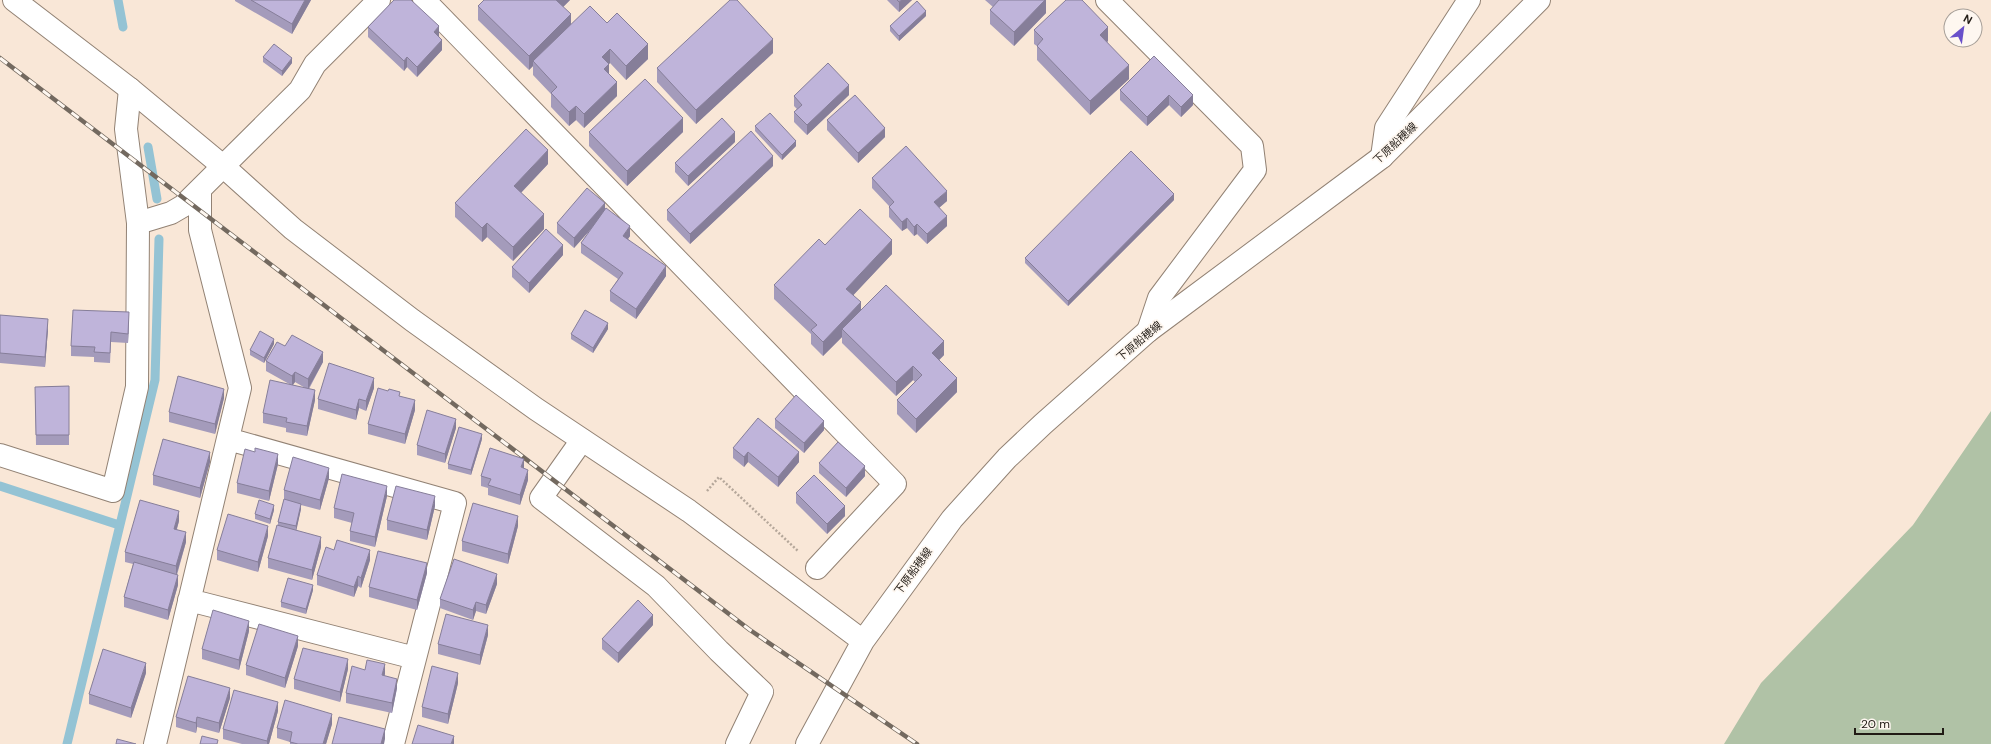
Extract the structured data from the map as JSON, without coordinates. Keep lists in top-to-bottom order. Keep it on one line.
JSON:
{"streets":{"street":["下原船穂線"]},"scale_bar":"20 m","north":"top right"}
